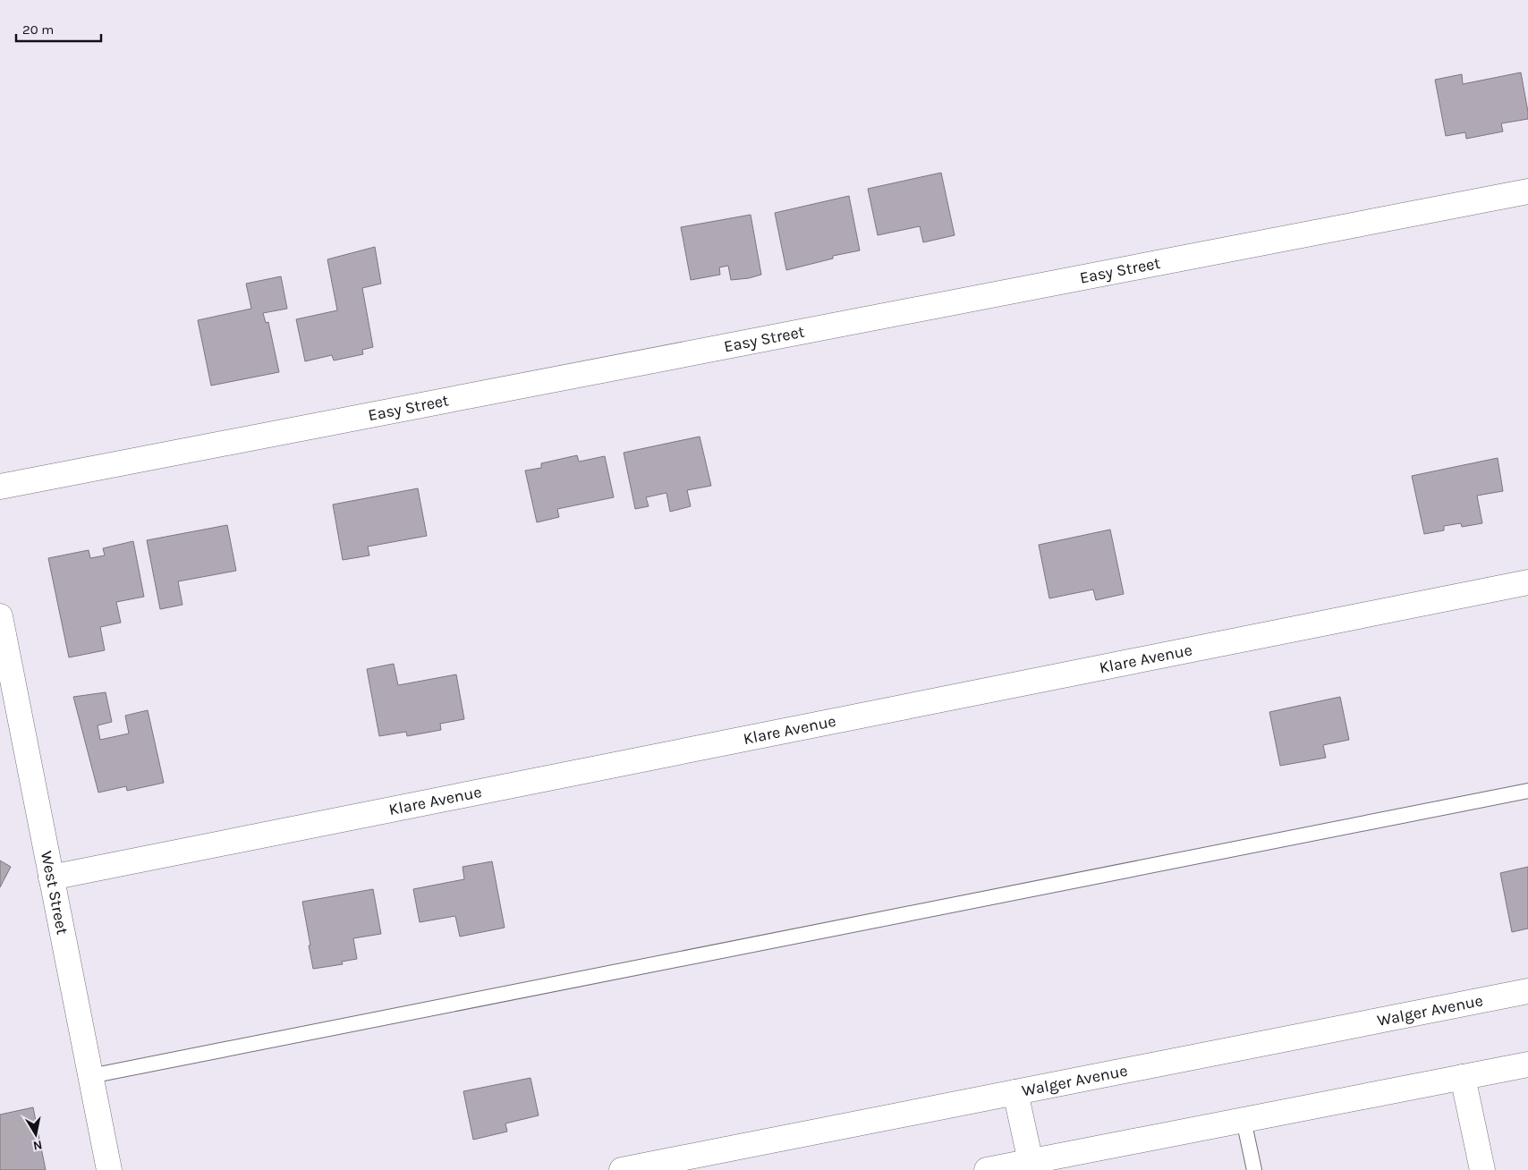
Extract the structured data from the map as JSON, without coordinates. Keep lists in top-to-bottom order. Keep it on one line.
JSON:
{"streets":{"street":["Easy Street","Klare Avenue","West Street","Walger Avenue"]},"crossings":[["Klare Avenue","West Street"]],"scale_bar":"20 m","north":"bottom"}
